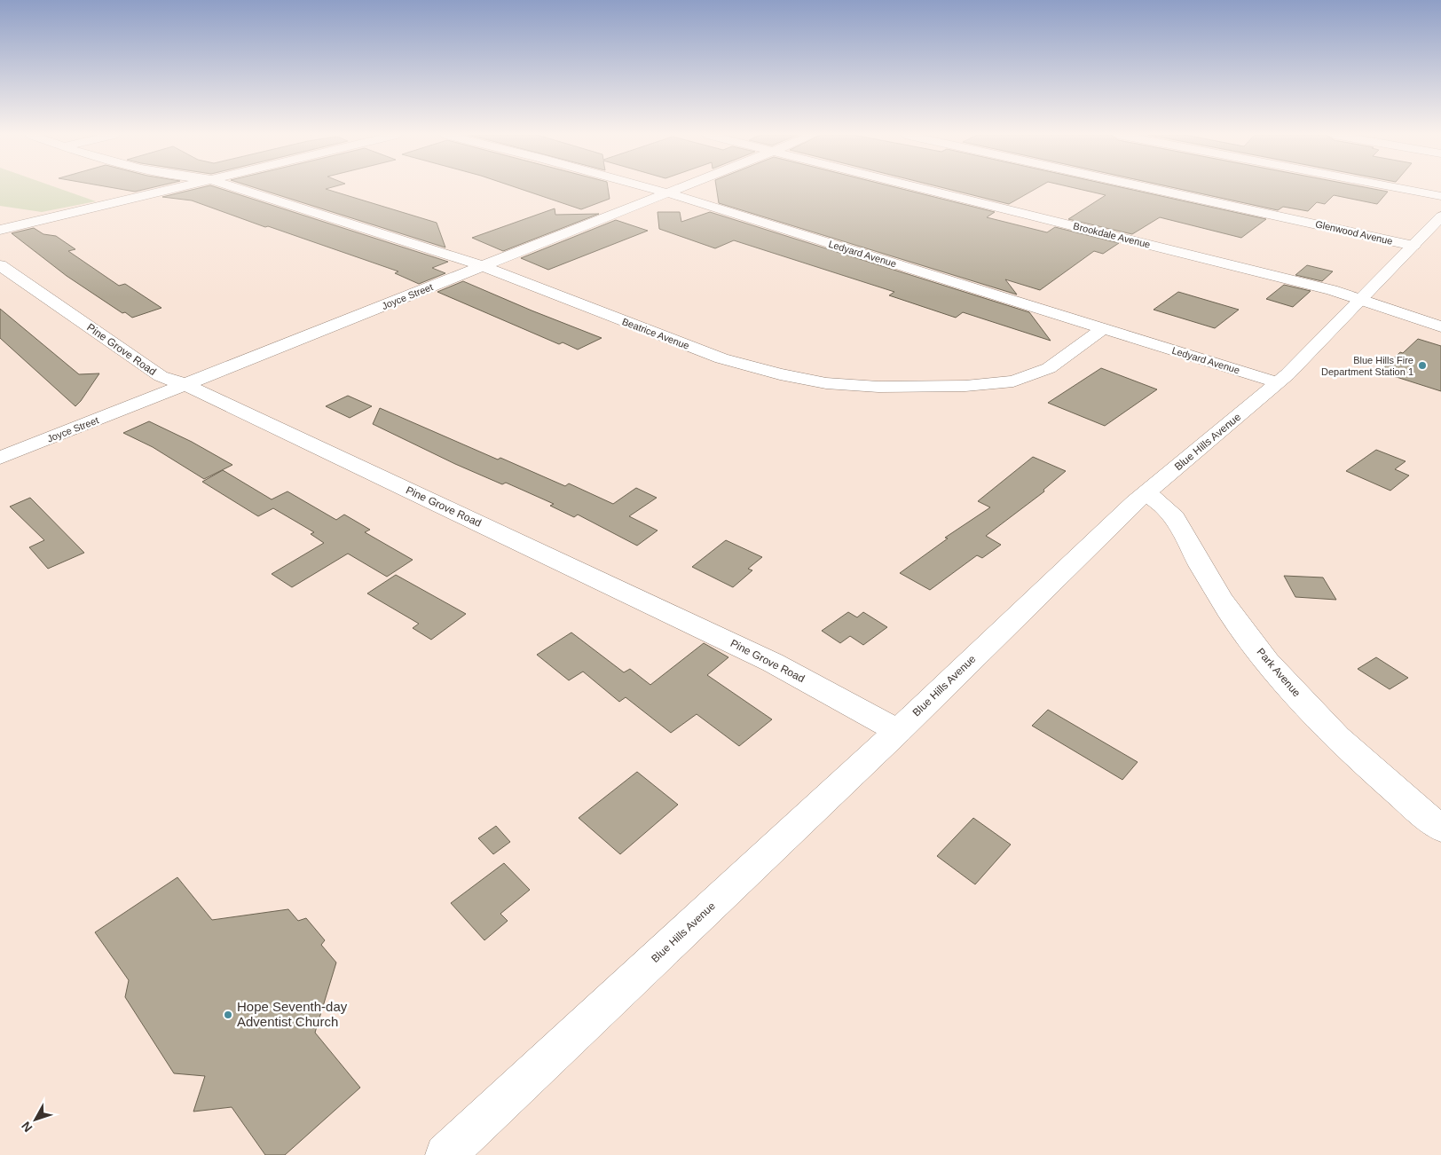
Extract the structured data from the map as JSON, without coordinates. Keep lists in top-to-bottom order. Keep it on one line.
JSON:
{"streets":{"street":["Glenwood Avenue","Brookdale Avenue","Ledyard Avenue","Joyce Street","Beatrice Avenue","Pine Grove Road","Blue Hills Avenue","Park Avenue"]},"crossings":[["Glenwood Avenue","Blue Hills Avenue"],["Brookdale Avenue","Blue Hills Avenue"],["Ledyard Avenue","Joyce Street"],["Ledyard Avenue","Beatrice Avenue"],["Ledyard Avenue","Blue Hills Avenue"],["Joyce Street","Beatrice Avenue"],["Joyce Street","Pine Grove Road"],["Pine Grove Road","Blue Hills Avenue"],["Blue Hills Avenue","Park Avenue"]],"places":["Blue Hills Fire Department Station 1","Hope Seventh-day Adventist Church"],"north":"bottom left"}
